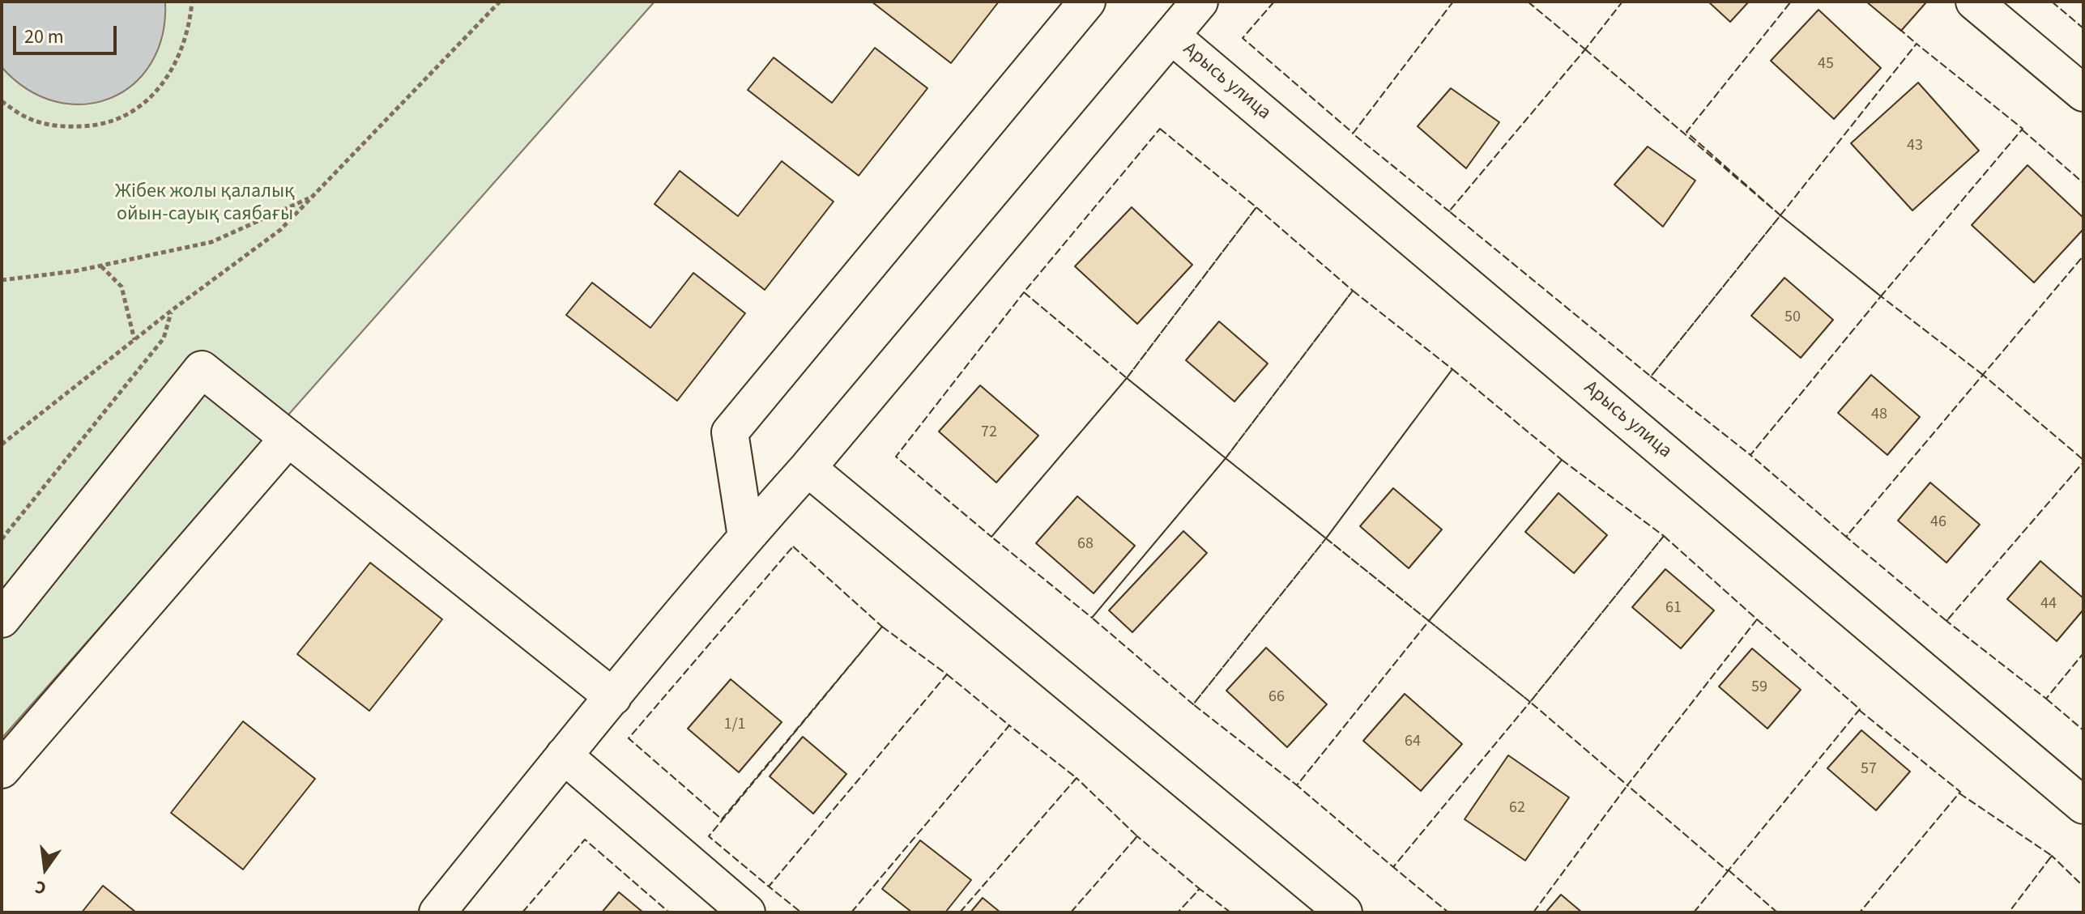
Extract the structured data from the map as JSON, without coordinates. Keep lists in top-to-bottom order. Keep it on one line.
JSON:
{"streets":{"street":["Арысь улица"]},"parks":["Жібек жолы қалалық ойын-сауық саябағы"],"house_numbers":["45","43","50","48","72","46","68","44","61","59","66","1/1","64","57","62"],"scale_bar":"20 m","north":"bottom"}
